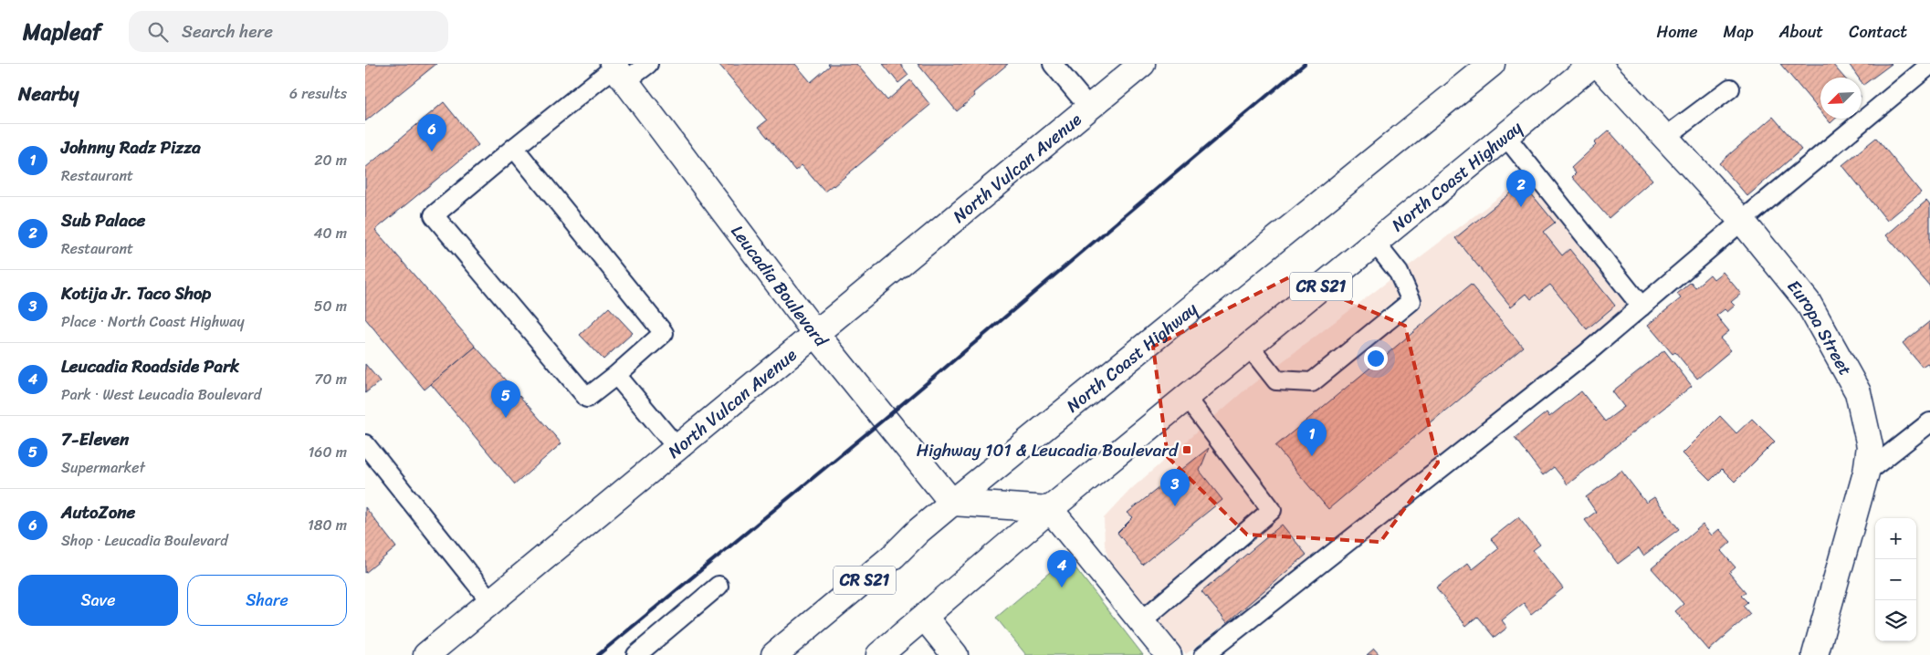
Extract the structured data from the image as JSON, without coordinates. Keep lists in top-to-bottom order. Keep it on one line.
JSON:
{"streets":{"main road":["North Vulcan Avenue","North Coast Highway","Leucadia Boulevard","CR S21","Europa Street"]},"crossings":[["North Vulcan Avenue","Leucadia Boulevard"],["North Coast Highway","Leucadia Boulevard"]],"places":{"transit":["Highway 101 & Leucadia Boulevard"]},"north":"bottom left","page":{"header":"Mapleaf","search":"Search here","nav":["Home","Map","About","Contact"],"heading":["Nearby","6 results"],"pins":["6","2","5","1","3","4"],"list":[{"mark":"1","name":"Johnny Radz Pizza","note":"Restaurant","value":"20 m"},{"mark":"2","name":"Sub Palace","note":"Restaurant","value":"40 m"},{"mark":"3","name":"Kotija Jr. Taco Shop","note":"Place · North Coast Highway","value":"50 m"},{"mark":"4","name":"Leucadia Roadside Park","note":"Park · West Leucadia Boulevard","value":"70 m"},{"mark":"5","name":"7-Eleven","note":"Supermarket","value":"160 m"},{"mark":"6","name":"AutoZone","note":"Shop · Leucadia Boulevard","value":"180 m"}],"map_buttons":["+","−"],"buttons":["Save","Share"]}}
